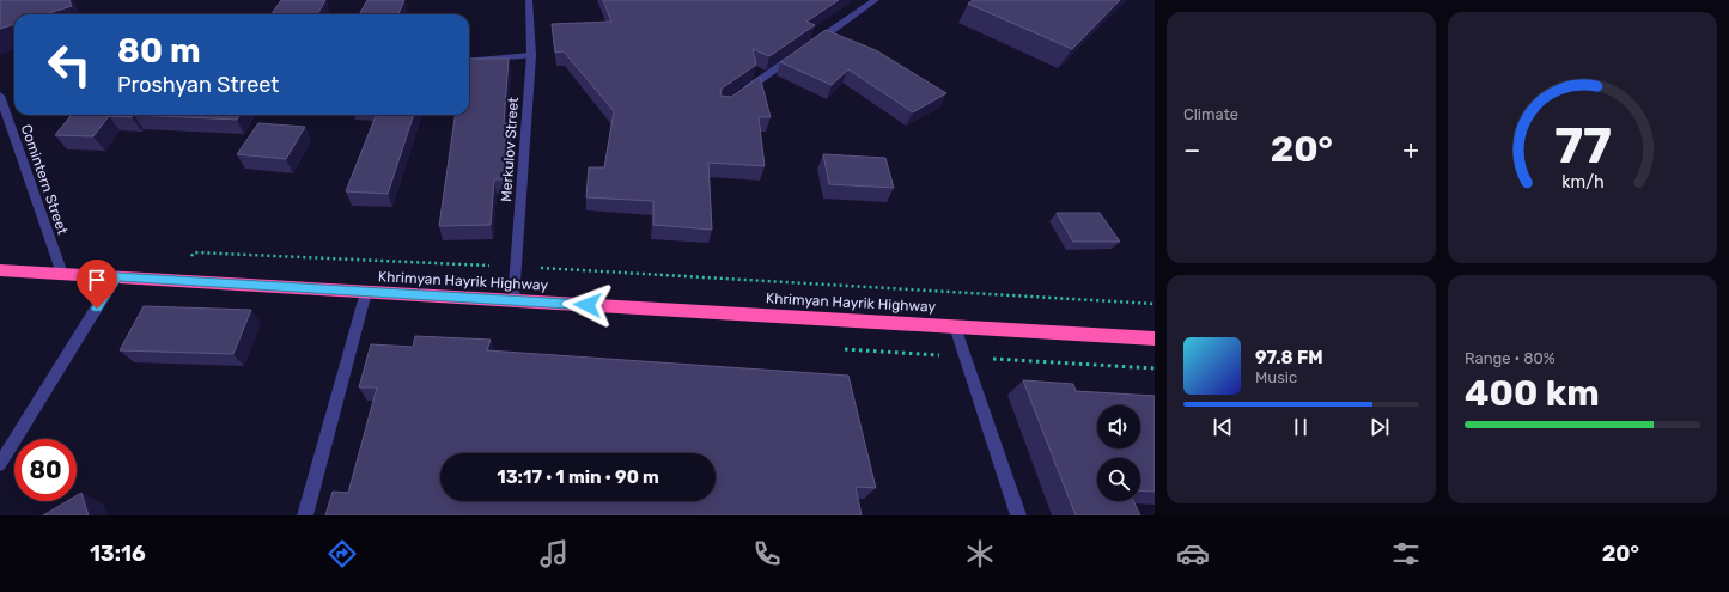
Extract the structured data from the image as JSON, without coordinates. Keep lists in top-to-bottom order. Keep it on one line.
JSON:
{"streets":{"highway":["Khrimyan Hayrik Highway"],"street":["Merkulov Street","Comintern Street"]},"crossings":[["Merkulov Street","Khrimyan Hayrik Highway"],["Comintern Street","Khrimyan Hayrik Highway"]],"page":{"tile":["Climate",["Range · 80%","400 km"]],"turn":["80 m","Proshyan Street"],"heat":["−","20°","+"],"song":["97.8 FM","Music"],"limit":"80","trip":"13:17 · 1 min · 90 m","tabs":["13:16","20°"],"gauge":["77","km/h"]}}
